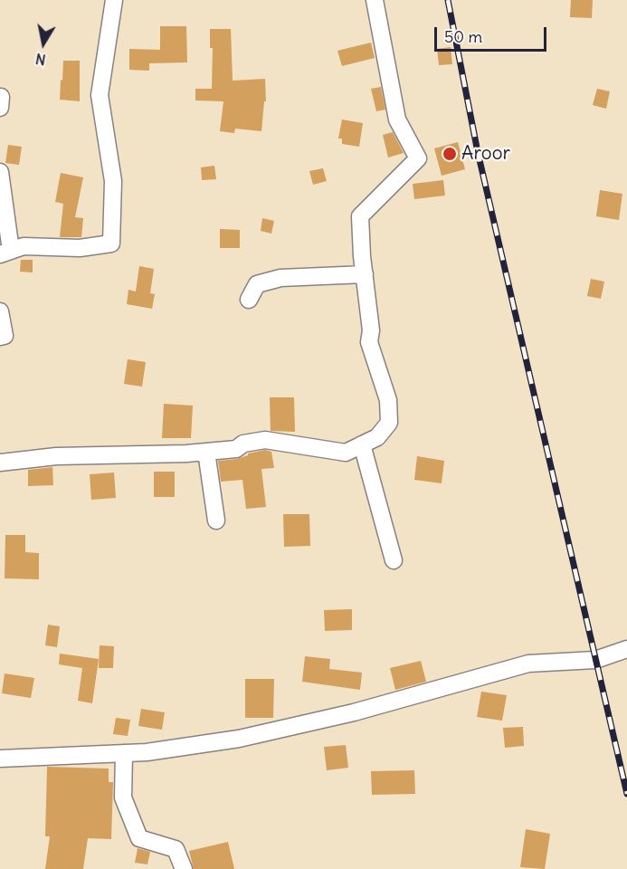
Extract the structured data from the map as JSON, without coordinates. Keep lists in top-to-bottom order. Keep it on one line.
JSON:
{"places":["Aroor"],"scale_bar":"50 m","north":"bottom"}
